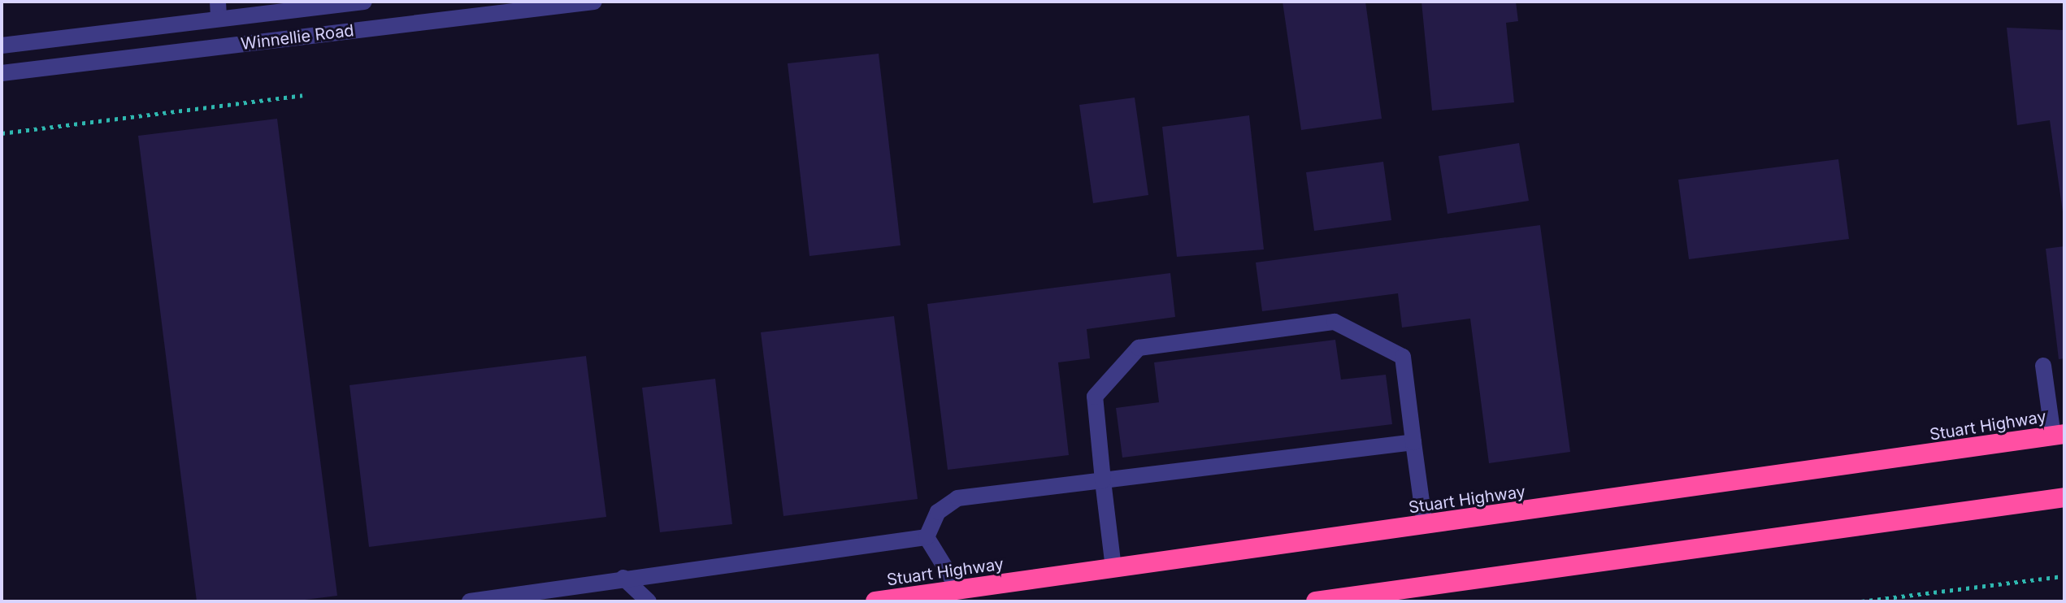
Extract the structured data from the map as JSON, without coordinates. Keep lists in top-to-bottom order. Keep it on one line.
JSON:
{"streets":{"highway":["Stuart Highway"],"street":["Winnellie Road"]}}
